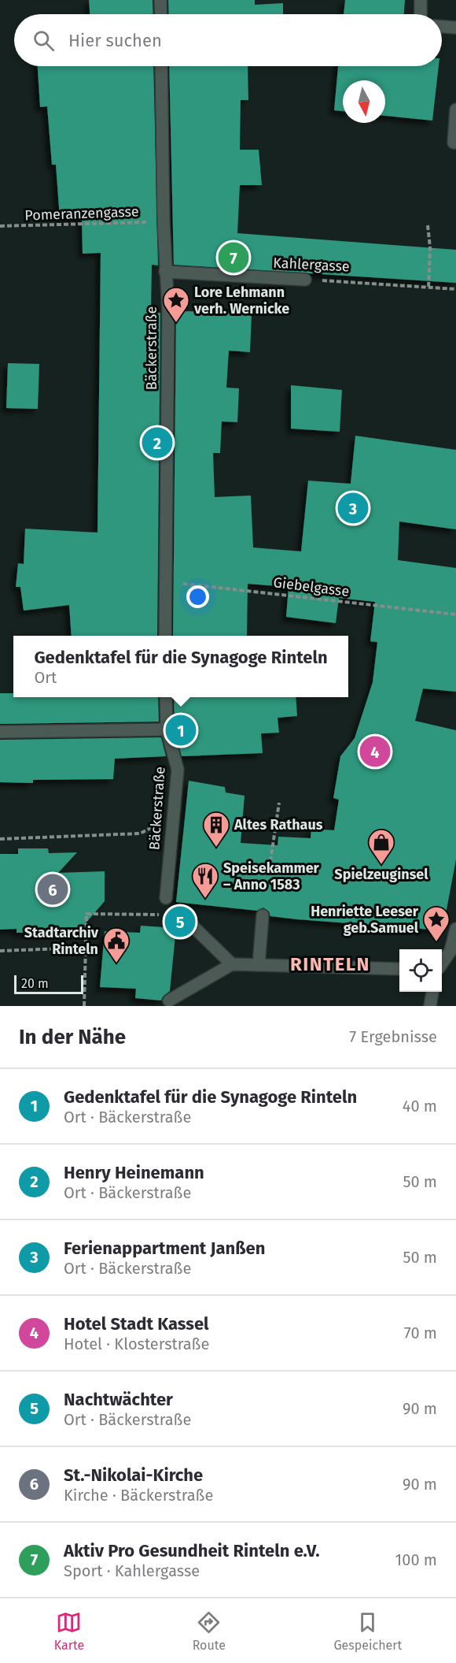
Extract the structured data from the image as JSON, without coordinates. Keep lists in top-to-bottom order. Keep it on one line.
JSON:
{"streets":{"street":["Kahlergasse","Bäckerstraße"],"path":["Pomeranzengasse","Giebelgasse"]},"crossings":[["Pomeranzengasse","Bäckerstraße"],["Kahlergasse","Bäckerstraße"],["Bäckerstraße","Giebelgasse"]],"districts":["RINTELN"],"places":{"place":["Lore Lehmann verh. Wernicke","Henriette Leeser geb.Samuel"],"building":["Altes Rathaus"],"shop":["Spielzeuginsel"],"restaurant":["Speisekammer – Anno 1583"],"public building":["Stadtarchiv Rinteln"]},"scale_bar":"20 m","north":"bottom","page":{"search":"Hier suchen","pins":["7","2","3","1","4","6","5"],"popup":["Gedenktafel für die Synagoge Rinteln","Ort"],"scale":"20 m","heading":["In der Nähe","7 Ergebnisse"],"list":[{"mark":"1","name":"Gedenktafel für die Synagoge Rinteln","note":"Ort · Bäckerstraße","value":"40 m"},{"mark":"2","name":"Henry Heinemann","note":"Ort · Bäckerstraße","value":"50 m"},{"mark":"3","name":"Ferienappartment Janßen","note":"Ort · Bäckerstraße","value":"50 m"},{"mark":"4","name":"Hotel Stadt Kassel","note":"Hotel · Klosterstraße","value":"70 m"},{"mark":"5","name":"Nachtwächter","note":"Ort · Bäckerstraße","value":"90 m"},{"mark":"6","name":"St.-Nikolai-Kirche","note":"Kirche · Bäckerstraße","value":"90 m"},{"mark":"7","name":"Aktiv Pro Gesundheit Rinteln e.V.","note":"Sport · Kahlergasse","value":"100 m"}],"nav":["Karte","Route","Gespeichert"]}}
